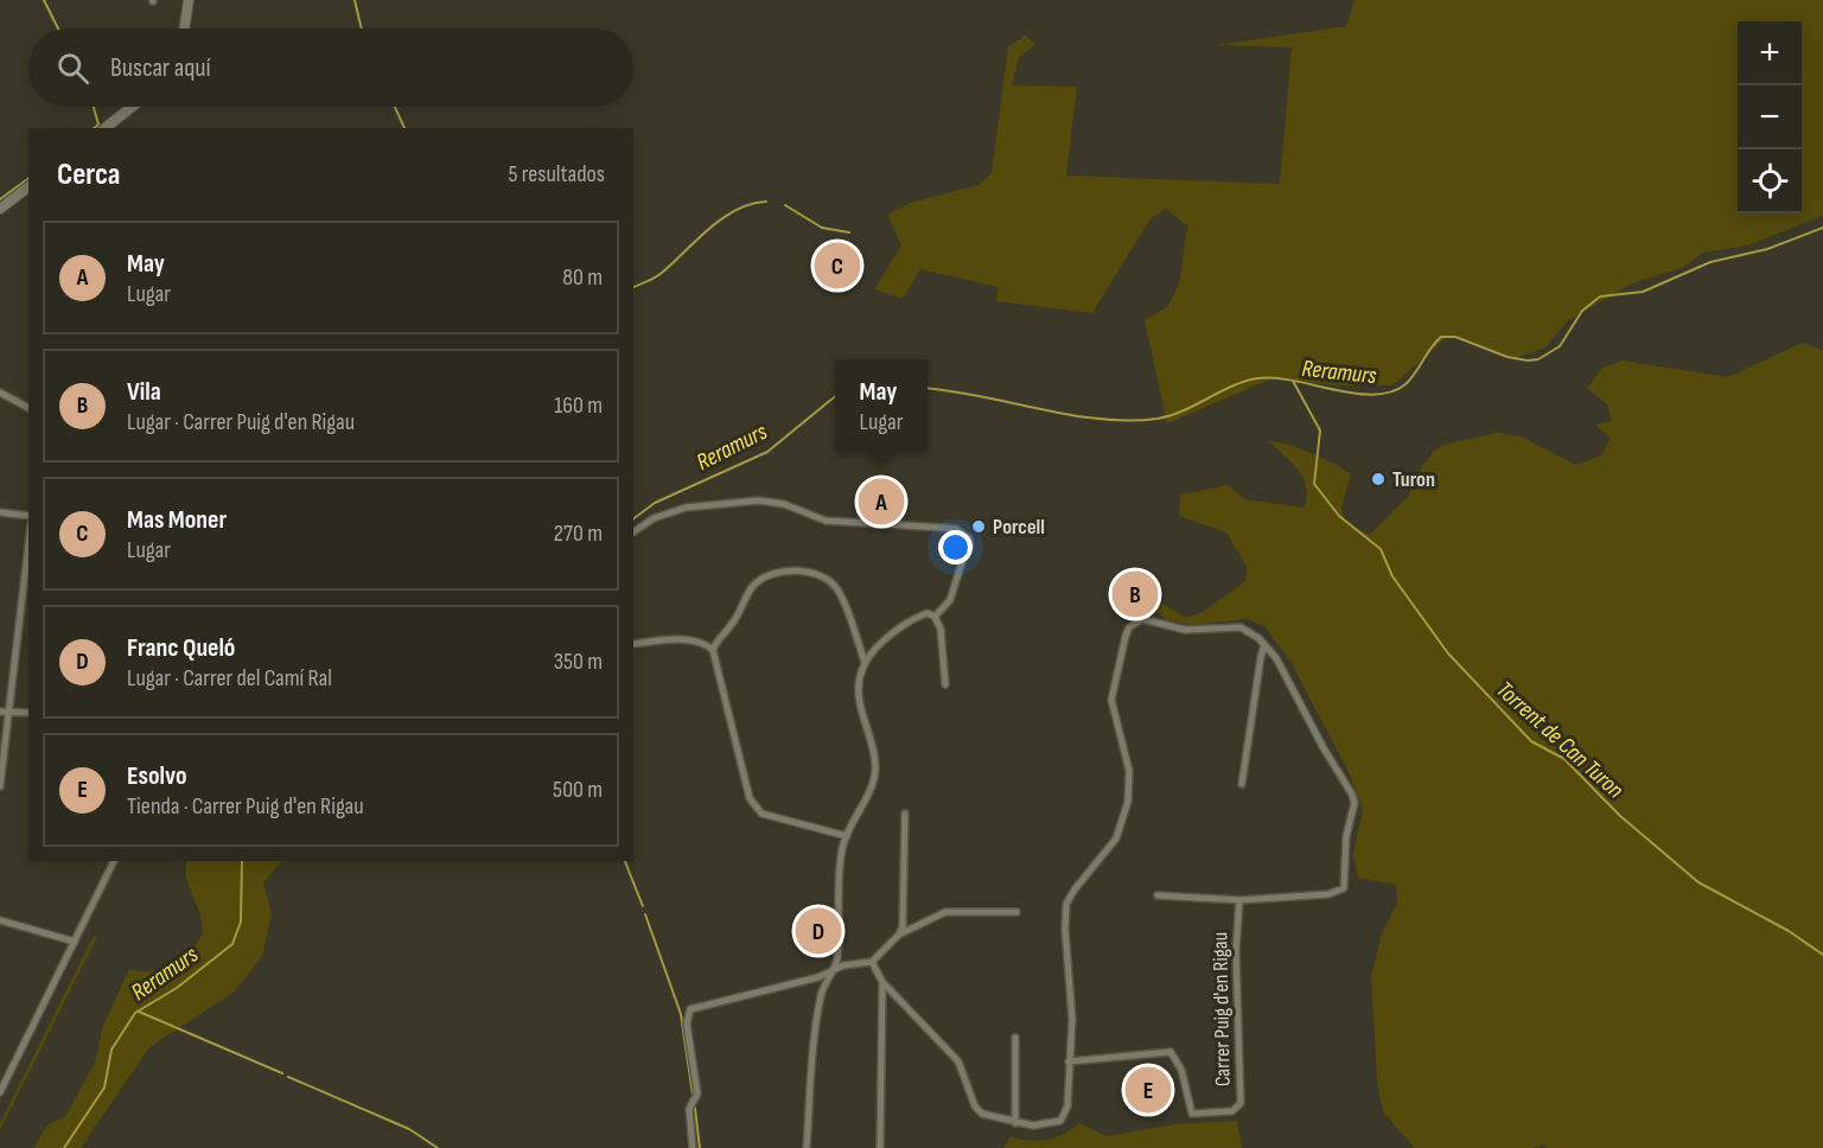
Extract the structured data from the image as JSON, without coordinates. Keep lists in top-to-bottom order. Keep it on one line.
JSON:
{"streets":{"street":["Carrer Puig d'en Rigau"]},"water":["Reramurs","Torrent de Can Turon"],"places":["Turon","Porcell"],"page":{"map_buttons":["+","−"],"search":"Buscar aquí","heading":["Cerca","5 resultados"],"list":[{"mark":"A","name":"May","note":"Lugar","value":"80 m"},{"mark":"B","name":"Vila","note":"Lugar · Carrer Puig d'en Rigau","value":"160 m"},{"mark":"C","name":"Mas Moner","note":"Lugar","value":"270 m"},{"mark":"D","name":"Franc Queló","note":"Lugar · Carrer del Camí Ral","value":"350 m"},{"mark":"E","name":"Esolvo","note":"Tienda · Carrer Puig d'en Rigau","value":"500 m"}],"pins":["C","A","B","D","E"],"popup":["May","Lugar"]}}
